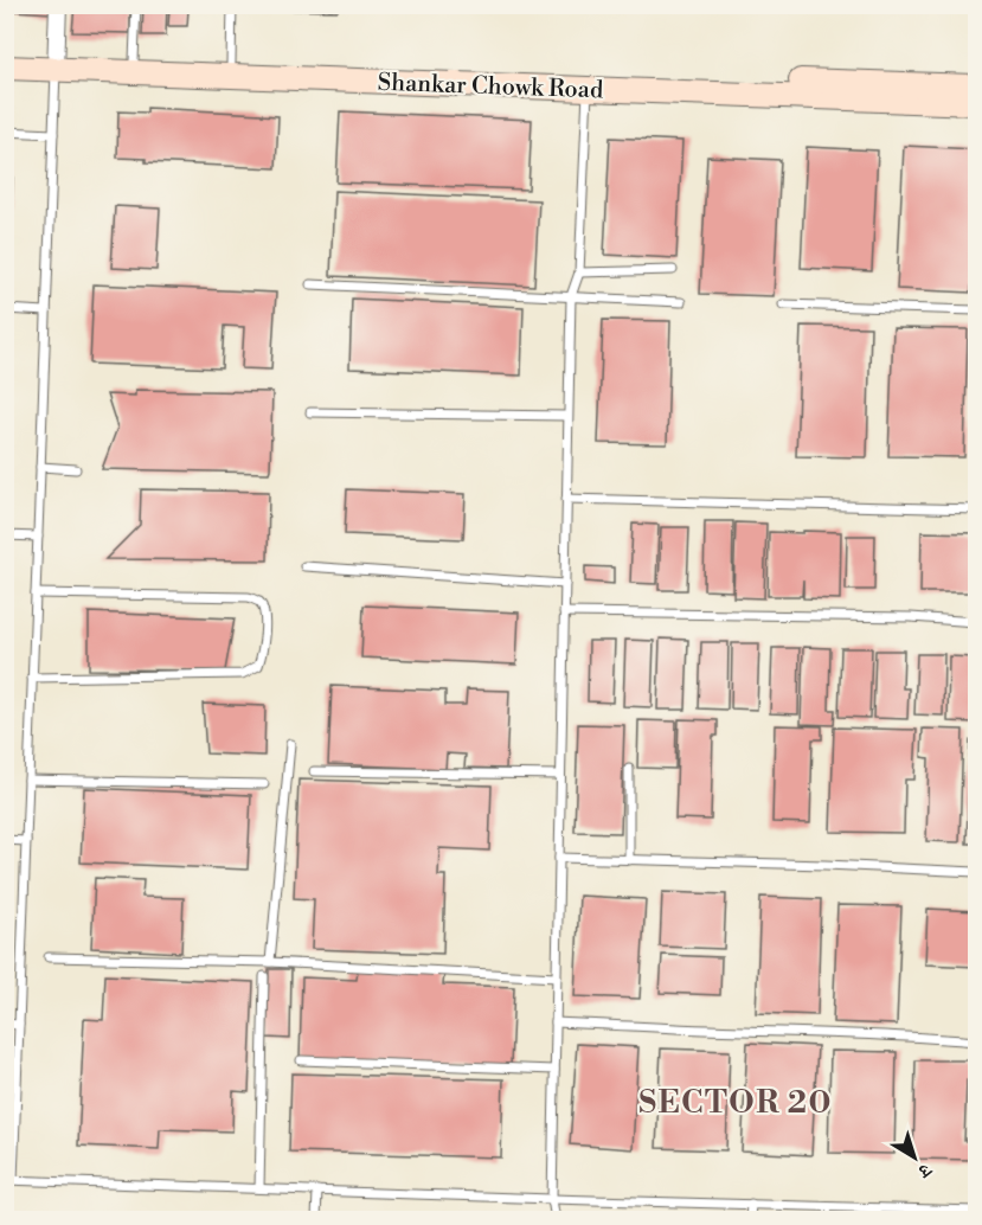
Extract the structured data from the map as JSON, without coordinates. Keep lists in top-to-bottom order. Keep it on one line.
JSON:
{"streets":{"main road":["Shankar Chowk Road"]},"districts":["SECTOR 20"],"north":"bottom right"}
